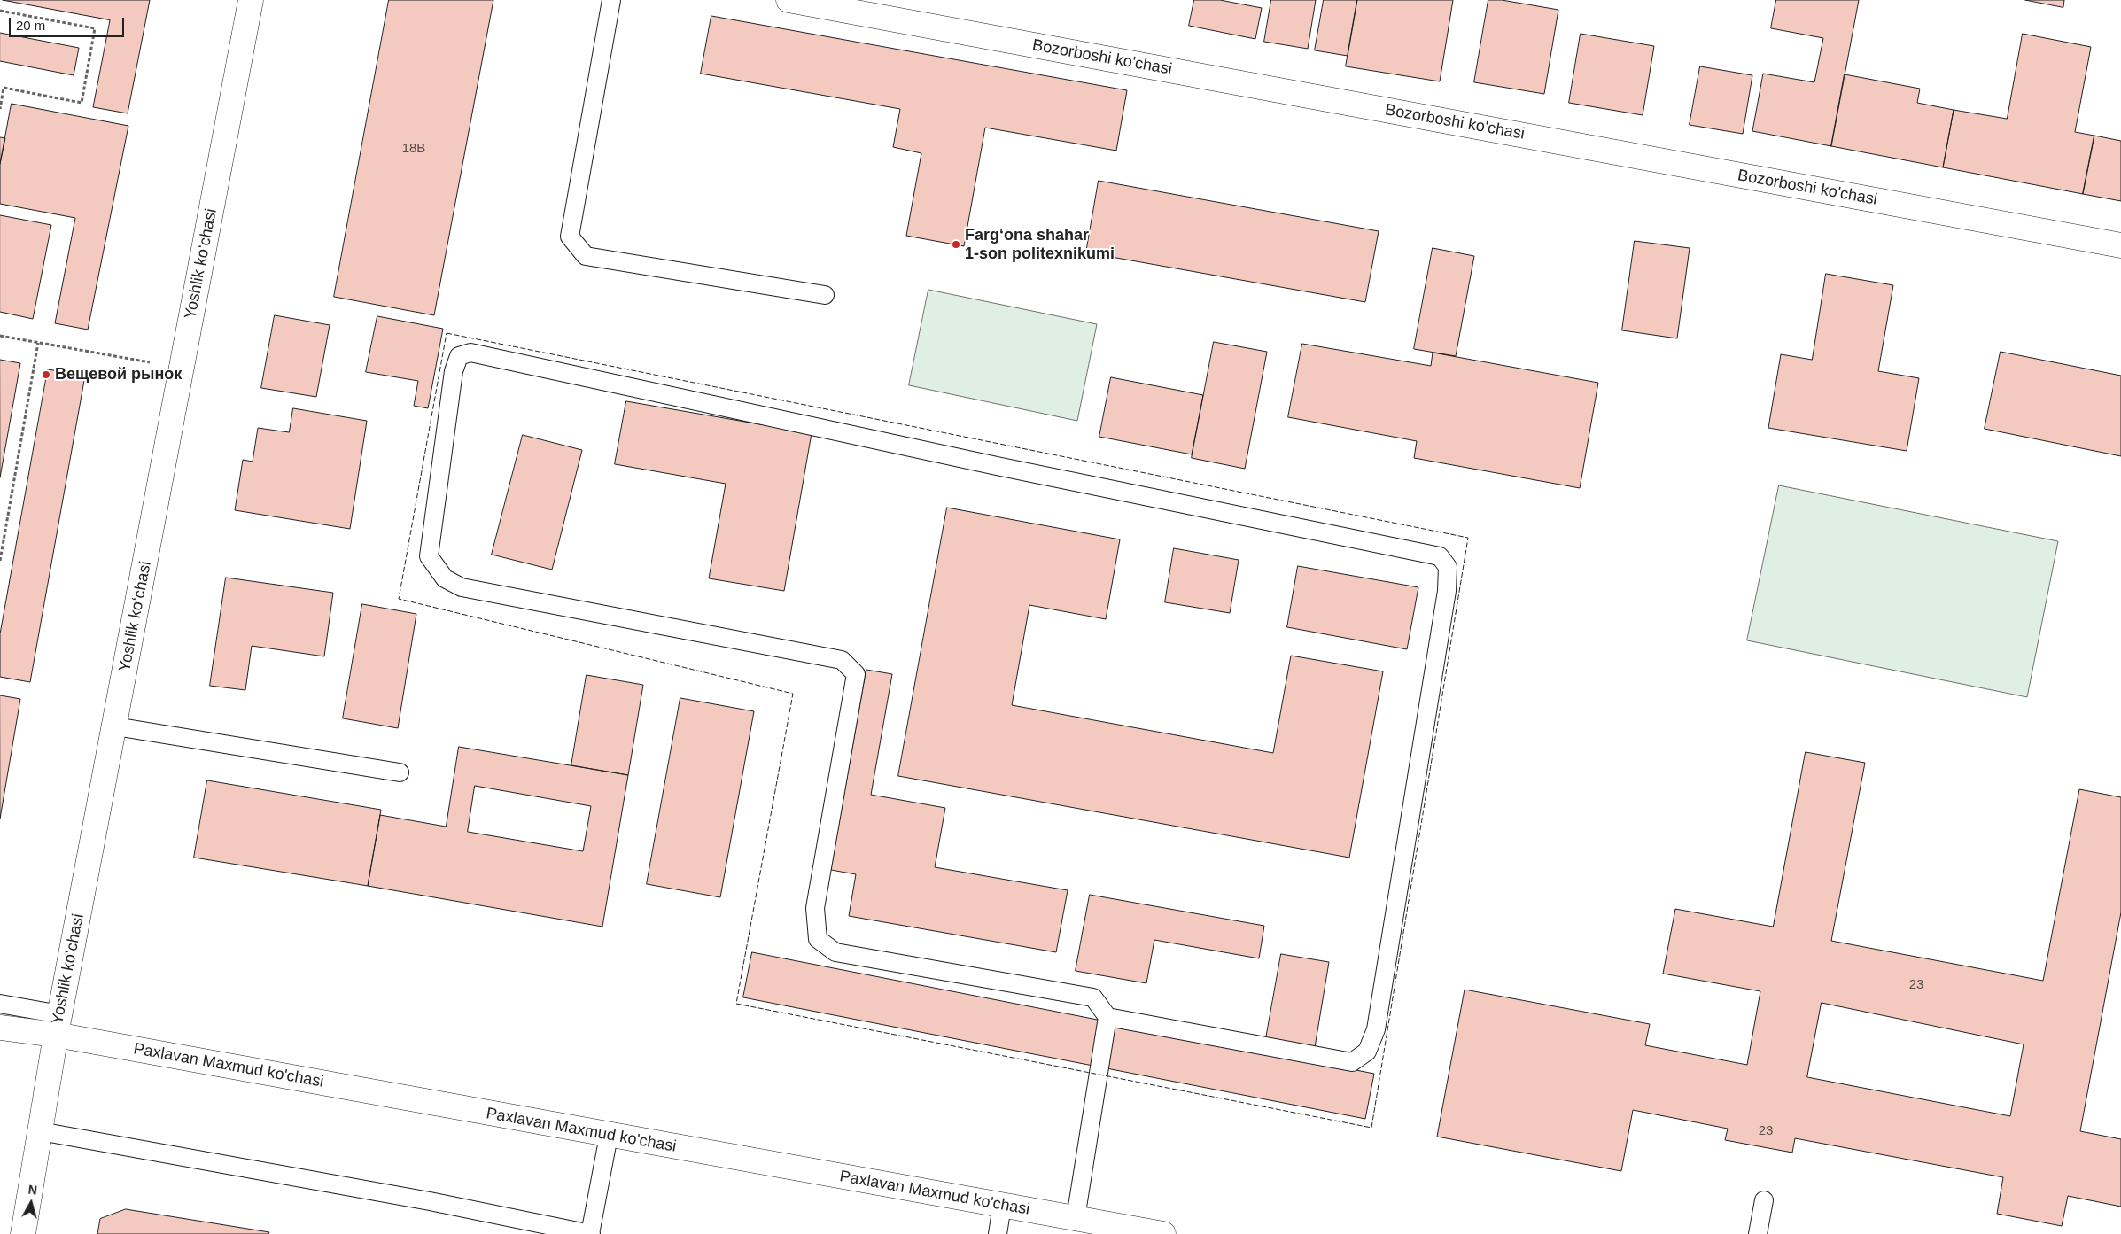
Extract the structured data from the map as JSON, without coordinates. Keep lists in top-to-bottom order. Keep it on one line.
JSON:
{"streets":{"street":["Bozorboshi ko'chasi","Yoshlik koʻchasi","Paxlavan Maxmud ko'chasi"]},"crossings":[["Yoshlik koʻchasi","Paxlavan Maxmud ko'chasi"]],"places":["Farg‘ona shahar 1-son politexnikumi","Вещевой рынок"],"house_numbers":["18B","23","23"],"scale_bar":"20 m","north":"top"}
